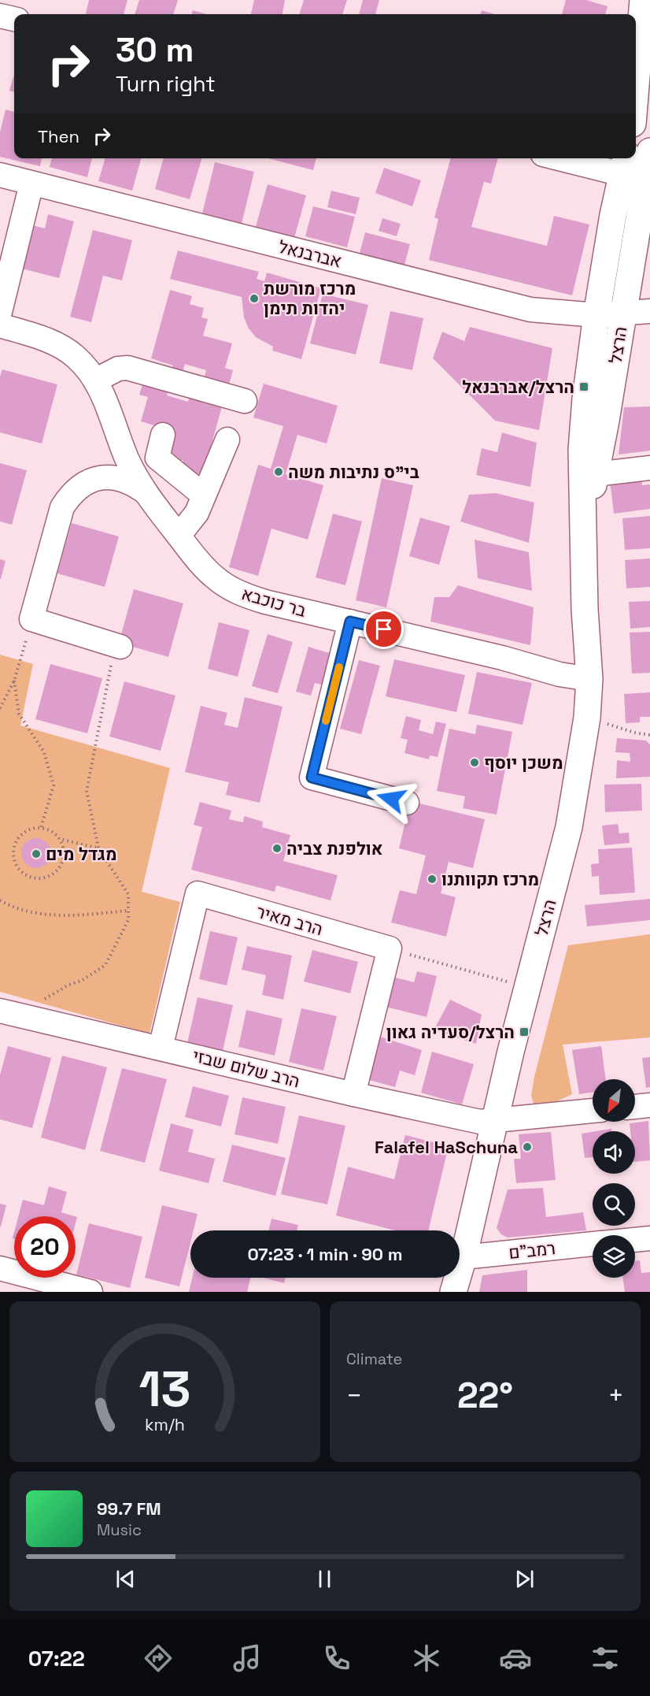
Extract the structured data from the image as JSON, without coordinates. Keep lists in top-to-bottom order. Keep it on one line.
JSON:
{"streets":{"main road":["הרצל"],"street":["אברבנאל","בר כוכבא","הרב מאיר","הרב שלום שבזי","רמב\"ם"]},"crossings":[["אברבנאל","הרצל"],["הרצל","בר כוכבא"],["הרצל","הרב שלום שבזי"],["הרצל","רמב\"ם"],["הרב מאיר","הרב שלום שבזי"]],"places":{"other":["מרכז מורשת יהדות תימן","בי\"ס נתיבות משה","משכן יוסף","אולפנת צביה","מגדל מים","מרכז תקוותנו","Falafel HaSchuna"],"transit":["הרצל/אברבנאל","הרצל/סעדיה גאון"]},"north":"bottom left","page":{"turn":["30 m","Turn right"],"then":"Then","limit":"20","trip":"07:23 · 1 min · 90 m","tile":"Climate","heat":["−","22°","+"],"song":["99.7 FM","Music"],"tabs":"07:22","gauge":["13","km/h"]}}
